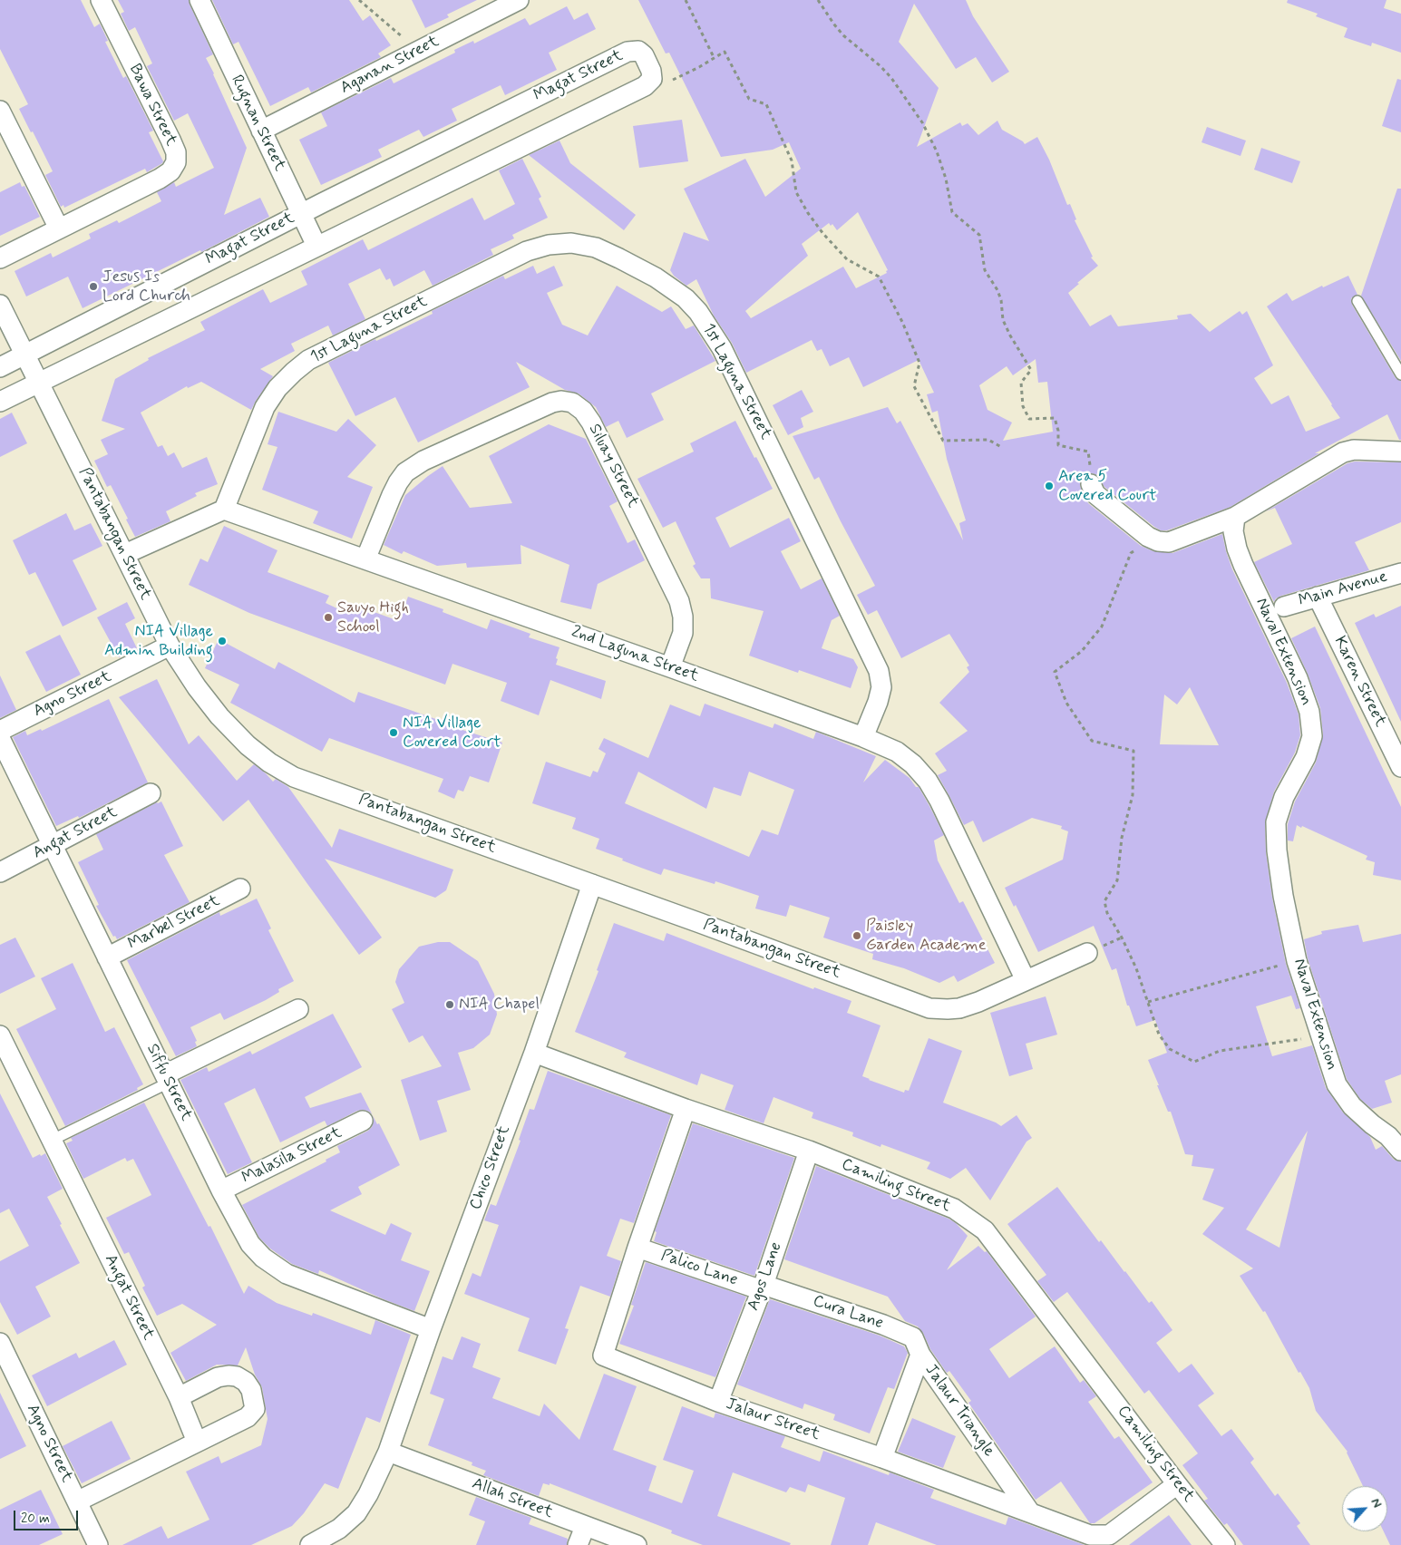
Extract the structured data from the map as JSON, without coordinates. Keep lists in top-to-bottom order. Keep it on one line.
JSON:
{"streets":{"street":["Aganan Street","Magat Street","Bawa Street","Rugnan Street","1st Laguna Street","Siluay Street","Pantabangan Street","Main Avenue","Naval Extension","2nd Laguna Street","Karen Street","Agno Street","Angat Street","Marbel Street","Siffu Street","Malasila Street","Chico Street","Camiling Street","Palico Lane","Agos Lane","Cura Lane","Jalaur Triangle","Jalaur Street","Allah Street"]},"crossings":[["Aganan Street","Rugnan Street"],["Magat Street","Rugnan Street"],["Magat Street","Pantabangan Street"],["1st Laguna Street","2nd Laguna Street"],["Siluay Street","2nd Laguna Street"],["Pantabangan Street","2nd Laguna Street"],["Pantabangan Street","Agno Street"],["Pantabangan Street","Chico Street"],["Main Avenue","Karen Street"],["Angat Street","Siffu Street"],["Marbel Street","Siffu Street"],["Siffu Street","Malasila Street"],["Siffu Street","Chico Street"],["Chico Street","Camiling Street"],["Chico Street","Allah Street"],["Camiling Street","Agos Lane"],["Camiling Street","Jalaur Street"],["Palico Lane","Agos Lane"],["Palico Lane","Cura Lane"],["Palico Lane","Jalaur Street"],["Agos Lane","Cura Lane"],["Agos Lane","Jalaur Street"],["Cura Lane","Jalaur Triangle"],["Jalaur Triangle","Jalaur Street"]],"places":["Jesus Is Lord Church","Area 5 Covered Court","Sauyo High School","NIA Village Admin Building","NIA Village Covered Court","Paisley Garden Academe","NIA Chapel"],"scale_bar":"20 m","north":"top right"}
